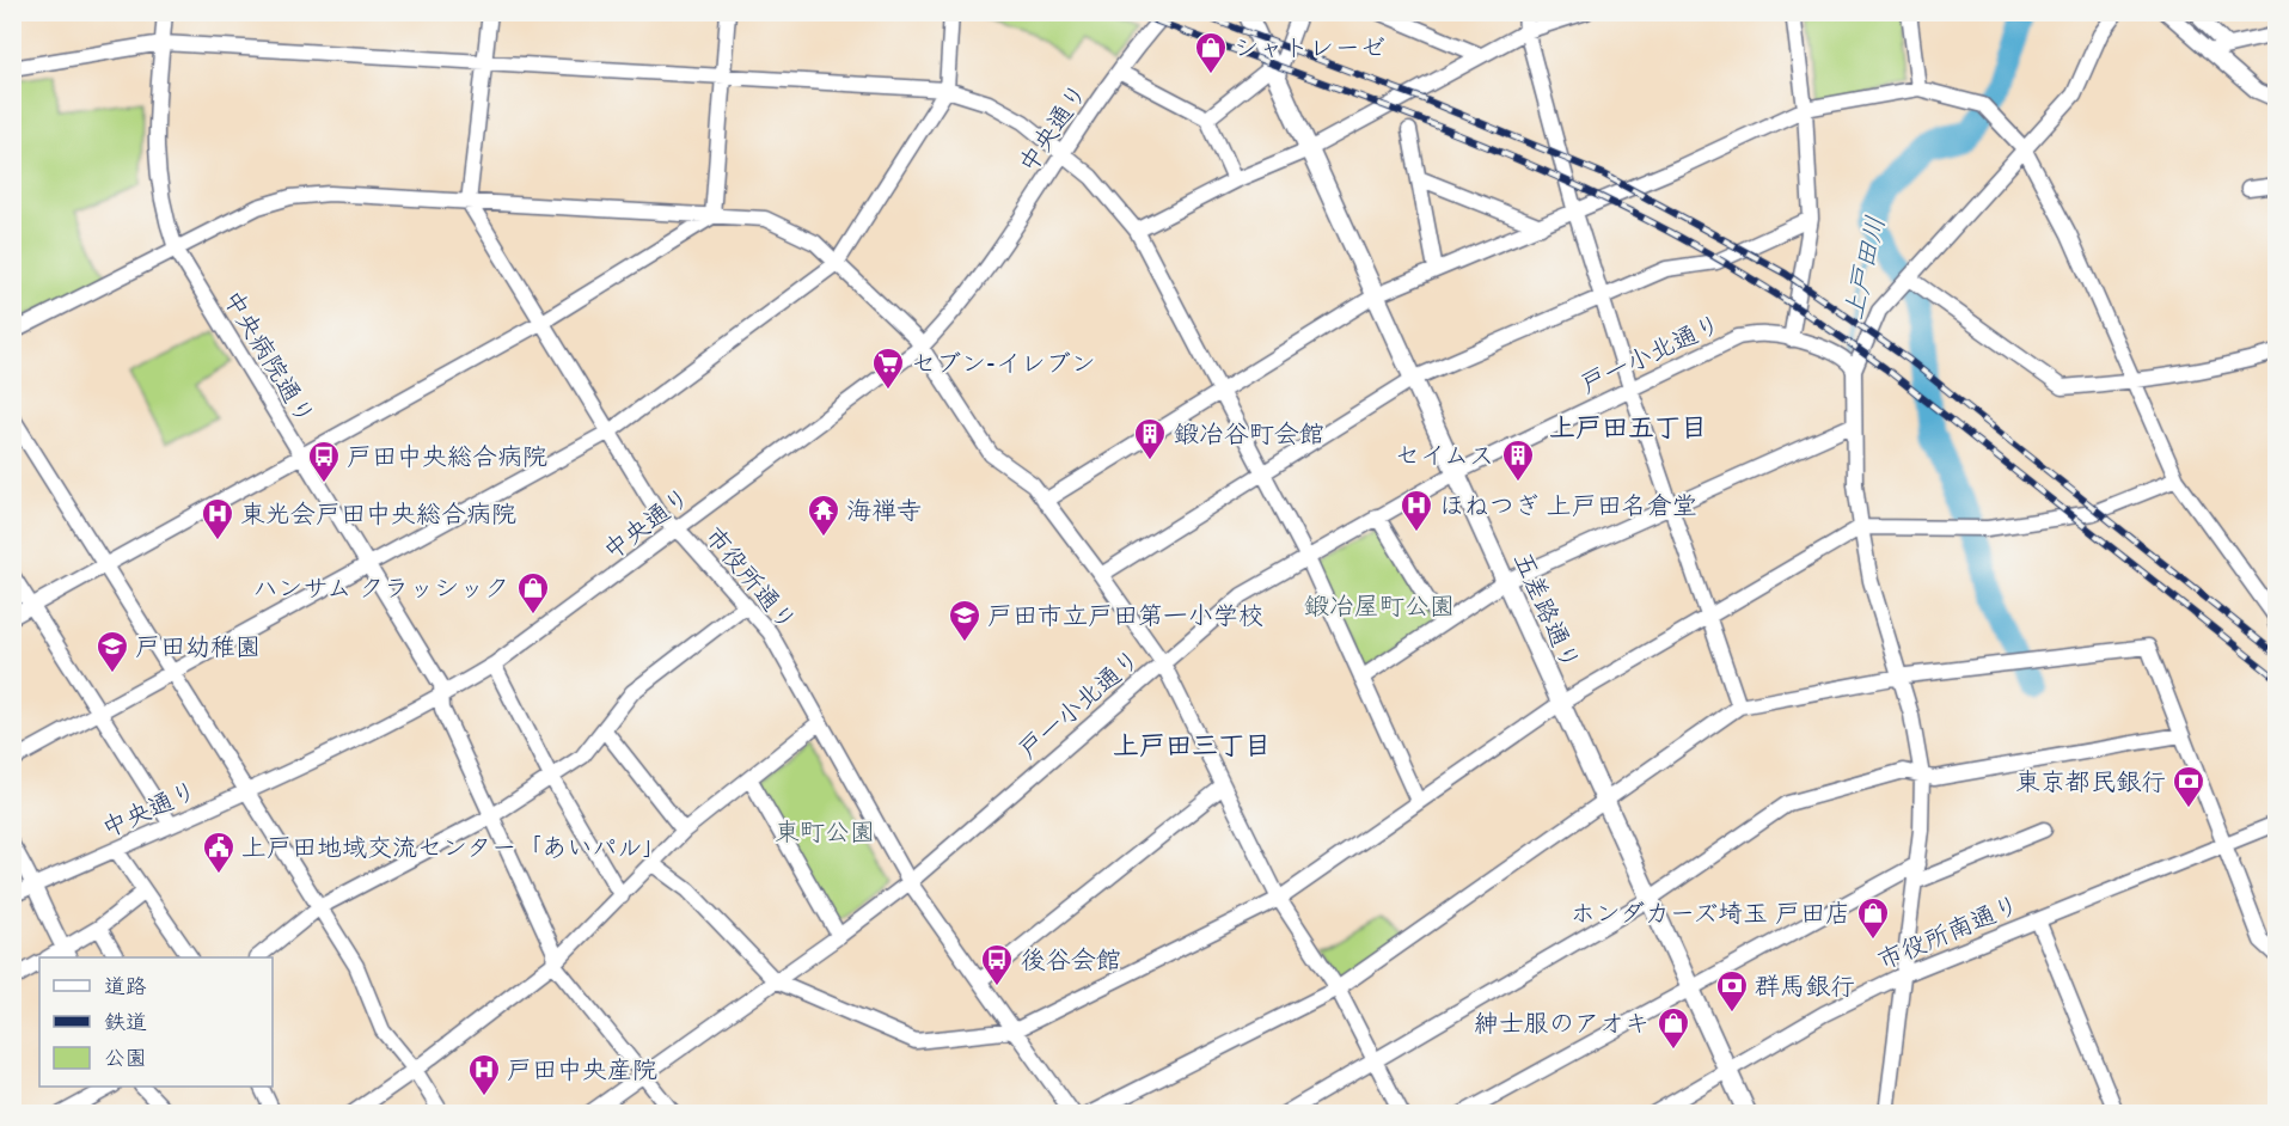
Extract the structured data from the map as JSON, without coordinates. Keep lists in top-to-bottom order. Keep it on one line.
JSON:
{"streets":{"main road":["五差路通り"],"street":["中央通り","戸一小北通り","中央病院通り","市役所通り","市役所南通り"]},"crossings":[["中央通り","中央病院通り"],["中央通り","市役所通り"],["戸一小北通り","市役所通り"],["戸一小北通り","五差路通り"],["五差路通り","市役所南通り"]],"districts":["上戸田五丁目","上戸田三丁目"],"water":["上戸田川"],"parks":["鍛冶屋町公園","東町公園"],"places":{"shop":["シャトレーゼ","ハンサム クラッシック","ホンダカーズ埼玉 戸田店","紳士服のアオキ"],"supermarket":["セブン-イレブン"],"building":["鍛冶谷町会館","セイムス"],"bus stop":["戸田中央総合病院","後谷会館"],"hospital":["ほねつぎ 上戸田名倉堂","東光会戸田中央総合病院","戸田中央産院"],"temple":["海禅寺"],"school or university":["戸田市立戸田第一小学校","戸田幼稚園"],"bank":["東京都民銀行","群馬銀行"],"public building":["上戸田地域交流センター「あいパル」"]},"legend":["道路","鉄道","公園"]}
